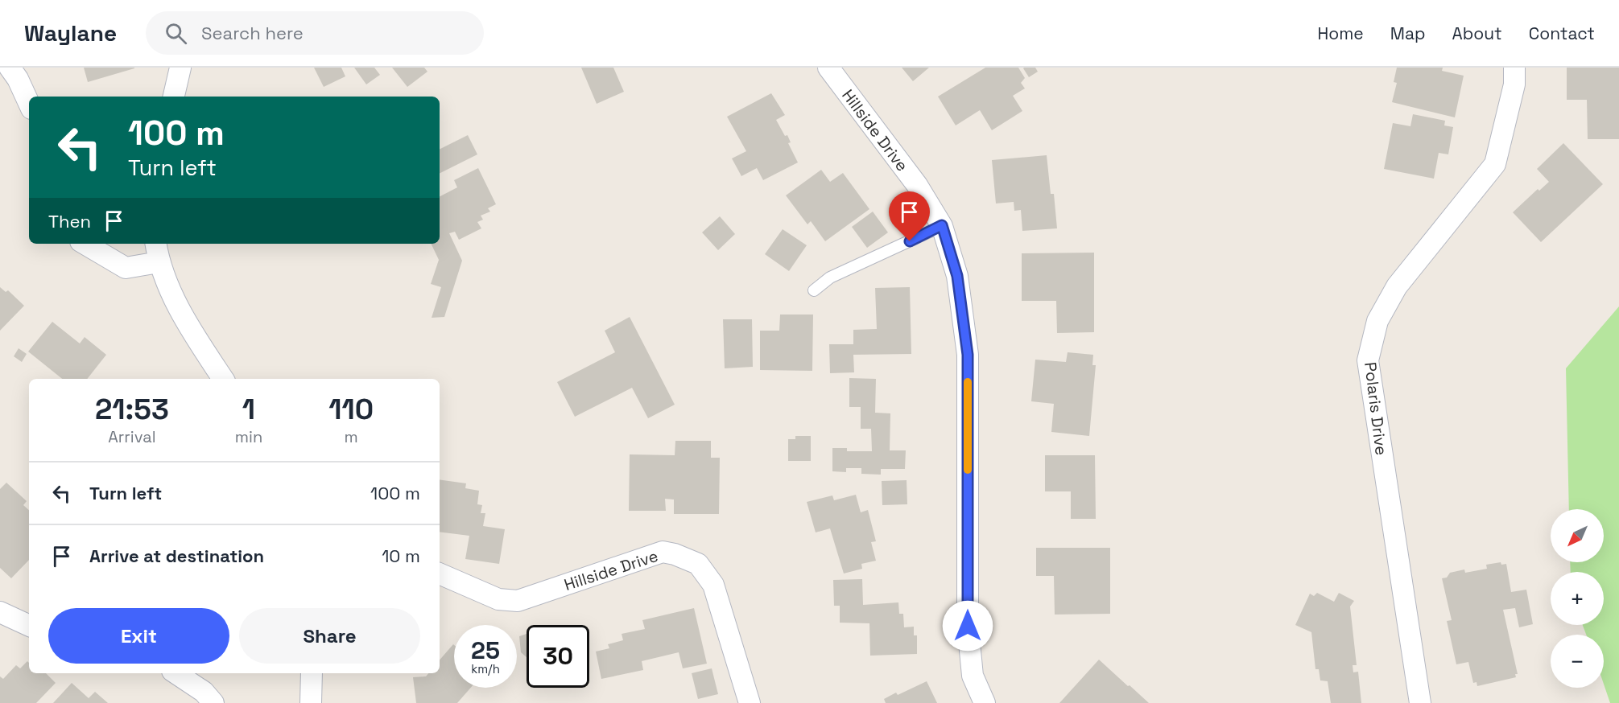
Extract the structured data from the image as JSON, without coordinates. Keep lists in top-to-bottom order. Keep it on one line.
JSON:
{"streets":{"street":["Hillside Drive","Polaris Drive"]},"north":"bottom left","page":{"header":"Waylane","search":"Search here","nav":["Home","Map","About","Contact"],"turn":["100 m","Turn left"],"then":"Then","eta":["21:53","Arrival","1","min","110","m"],"list":[{"name":"Turn left","value":"100 m"},{"name":"Arrive at destination","value":"10 m"}],"map_buttons":["+","−"],"buttons":["Exit","Share"],"speed":"25 km/h","limit":"30"}}
